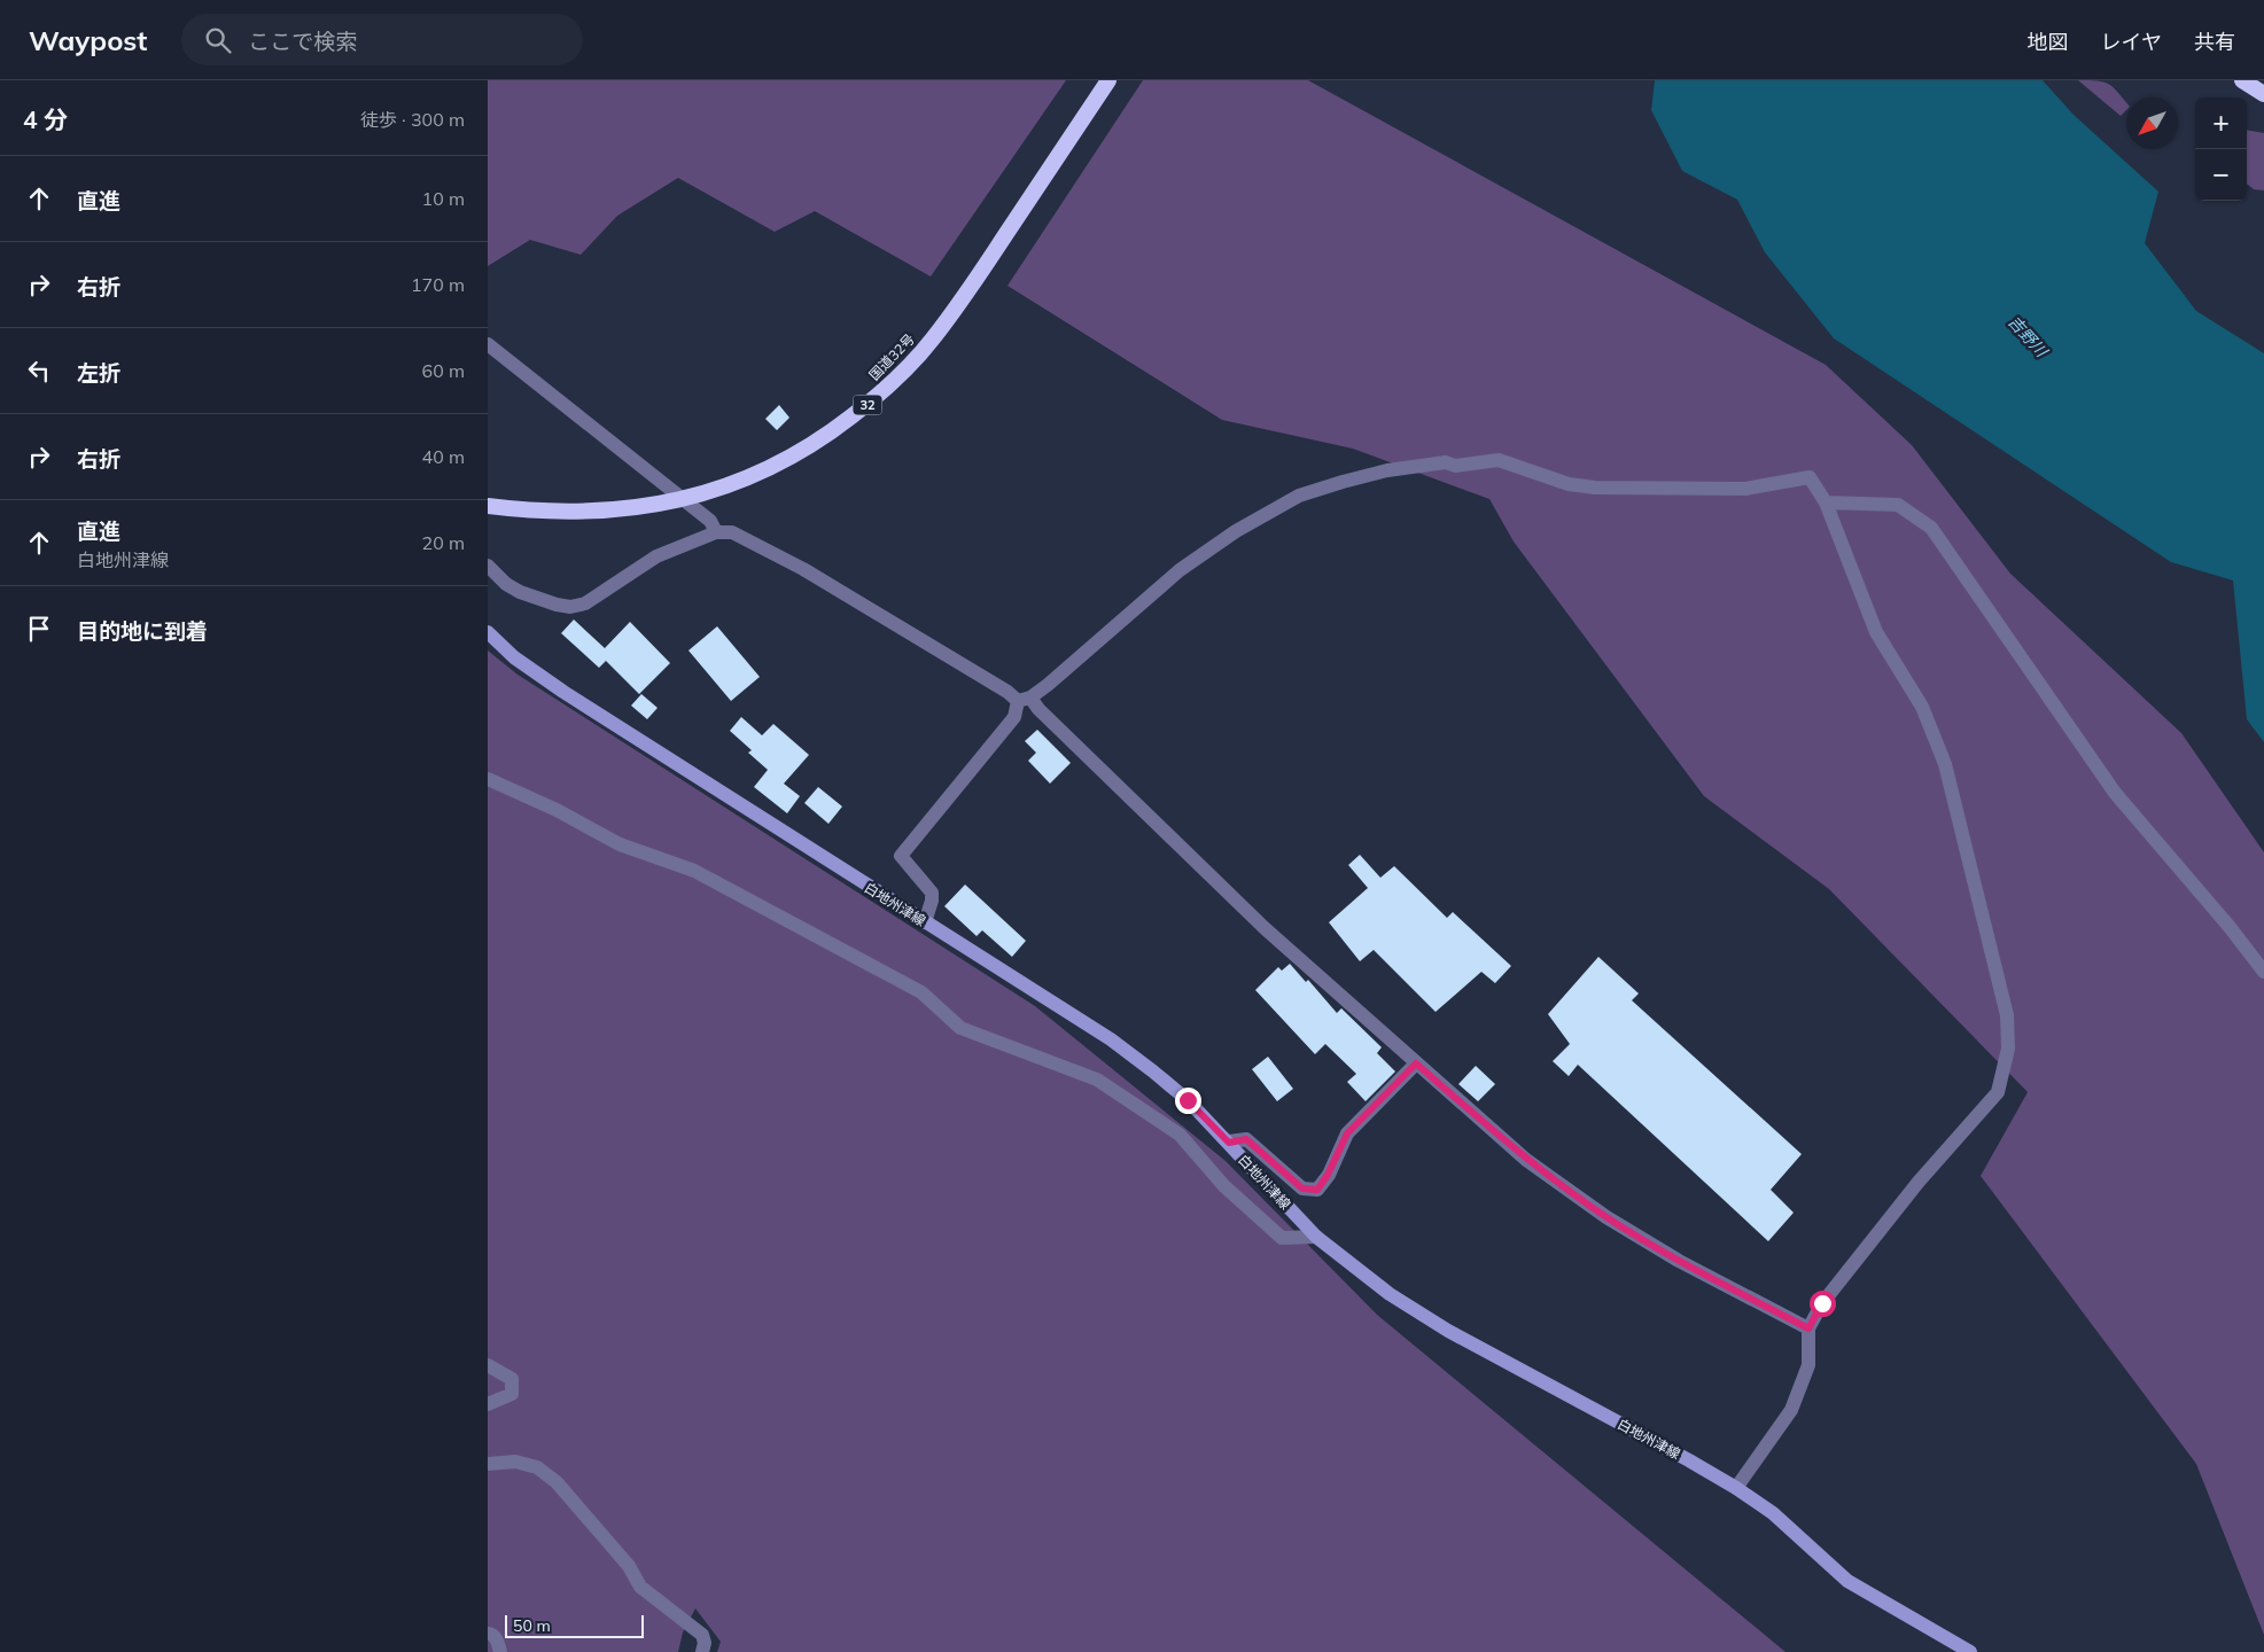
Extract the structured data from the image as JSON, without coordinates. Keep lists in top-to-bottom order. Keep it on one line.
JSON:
{"streets":{"highway":["国道32号","32"],"main road":["白地州津線"]},"water":["吉野川"],"scale_bar":"50 m","north":"bottom left","page":{"header":"Waypost","search":"ここで検索","nav":["地図","レイヤ","共有"],"heading":["4 分","徒歩 · 300 m"],"map_buttons":["+","−"],"list":[["直進","10 m"],["右折","170 m"],["左折","60 m"],["右折","40 m"],["直進","白地州津線","20 m"],"目的地に到着"],"scale":"50 m"}}
